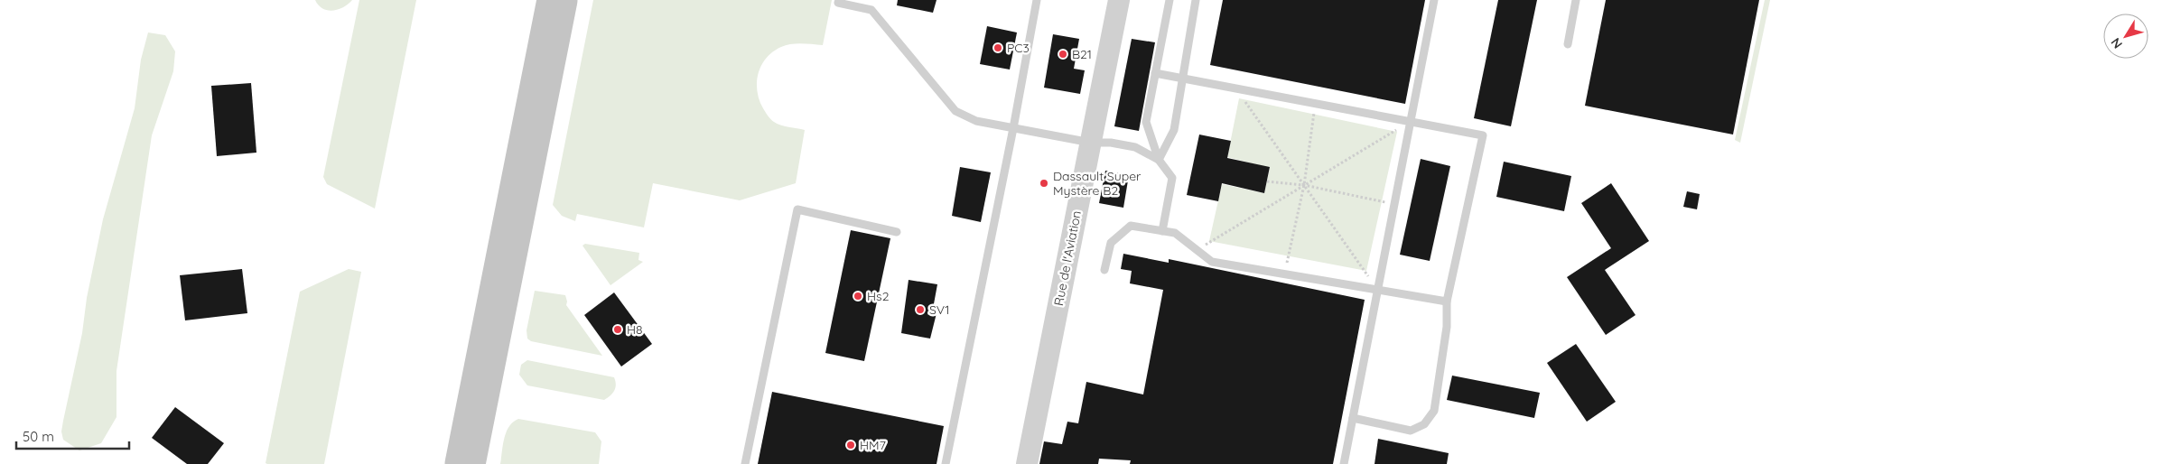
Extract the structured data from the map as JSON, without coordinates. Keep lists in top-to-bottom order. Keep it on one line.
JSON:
{"streets":{"street":["Rue de l'Aviation"]},"places":["PC3","B21","Dassault Super Mystère B2","Hs2","SV1","H8","HM7"],"scale_bar":"50 m","north":"bottom left"}
